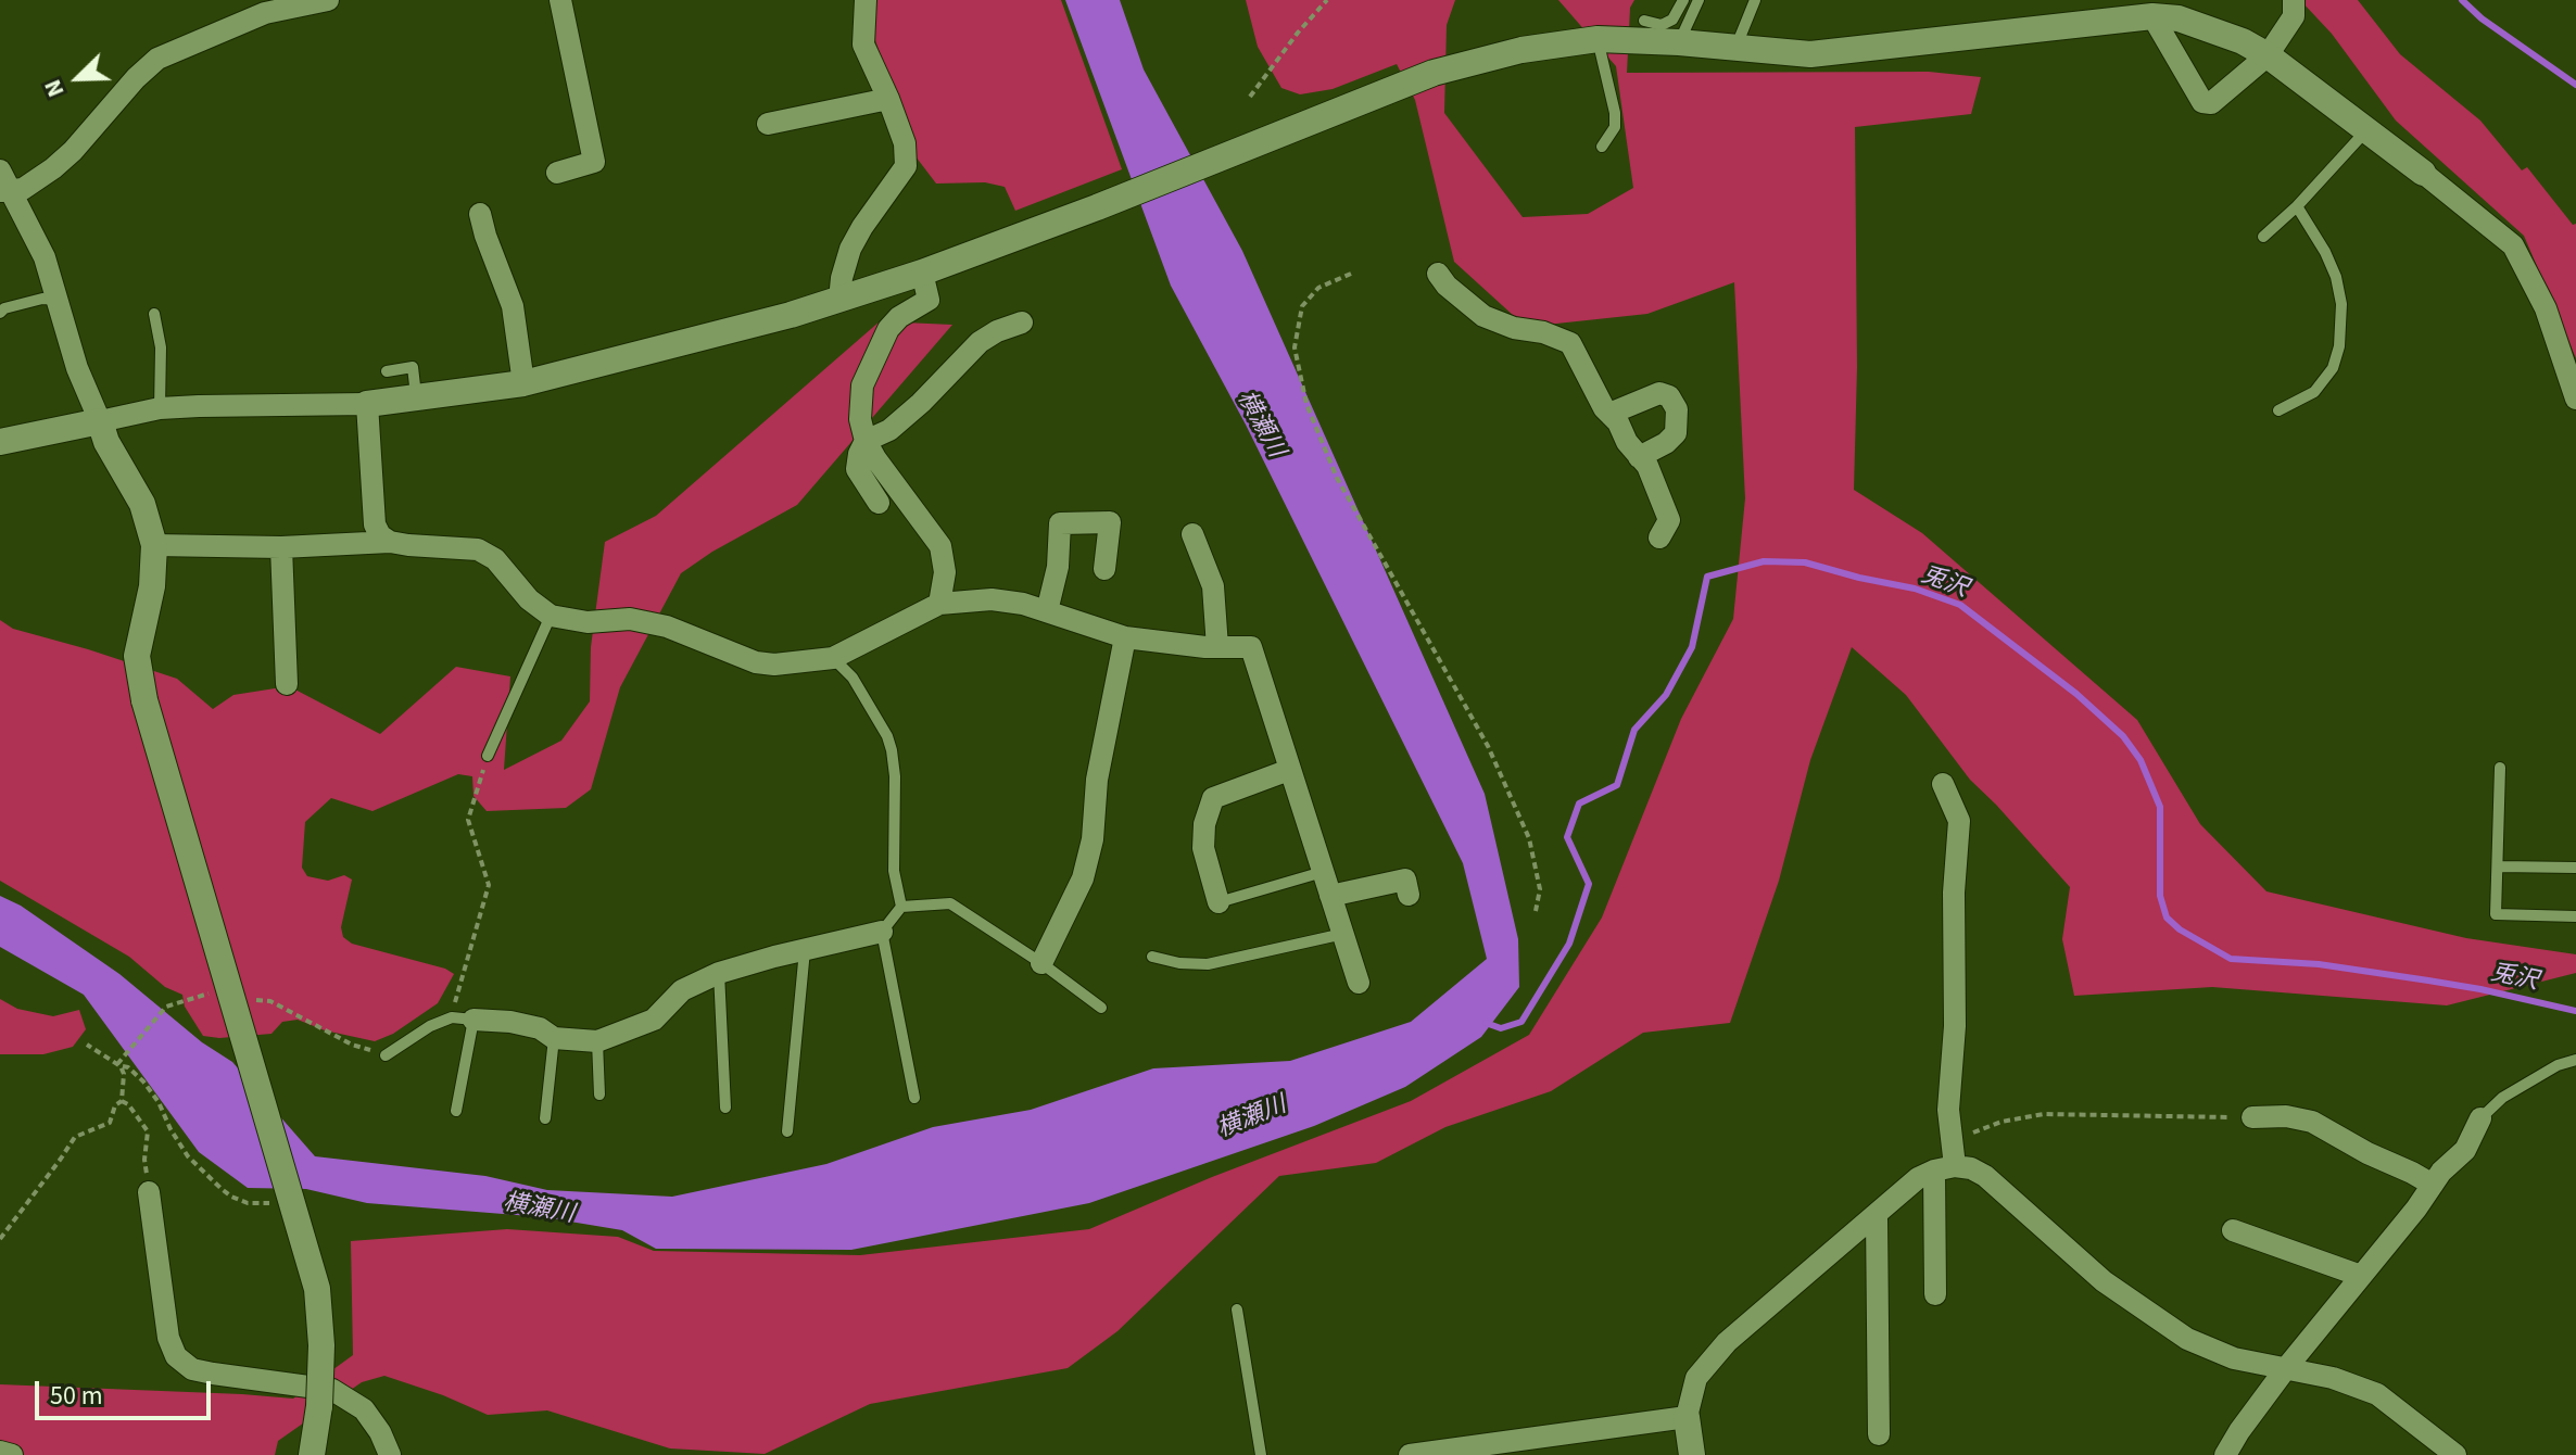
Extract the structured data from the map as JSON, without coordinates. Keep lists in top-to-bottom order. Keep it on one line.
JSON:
{"water":["横瀬川","兎沢"],"scale_bar":"50 m","north":"bottom left"}
